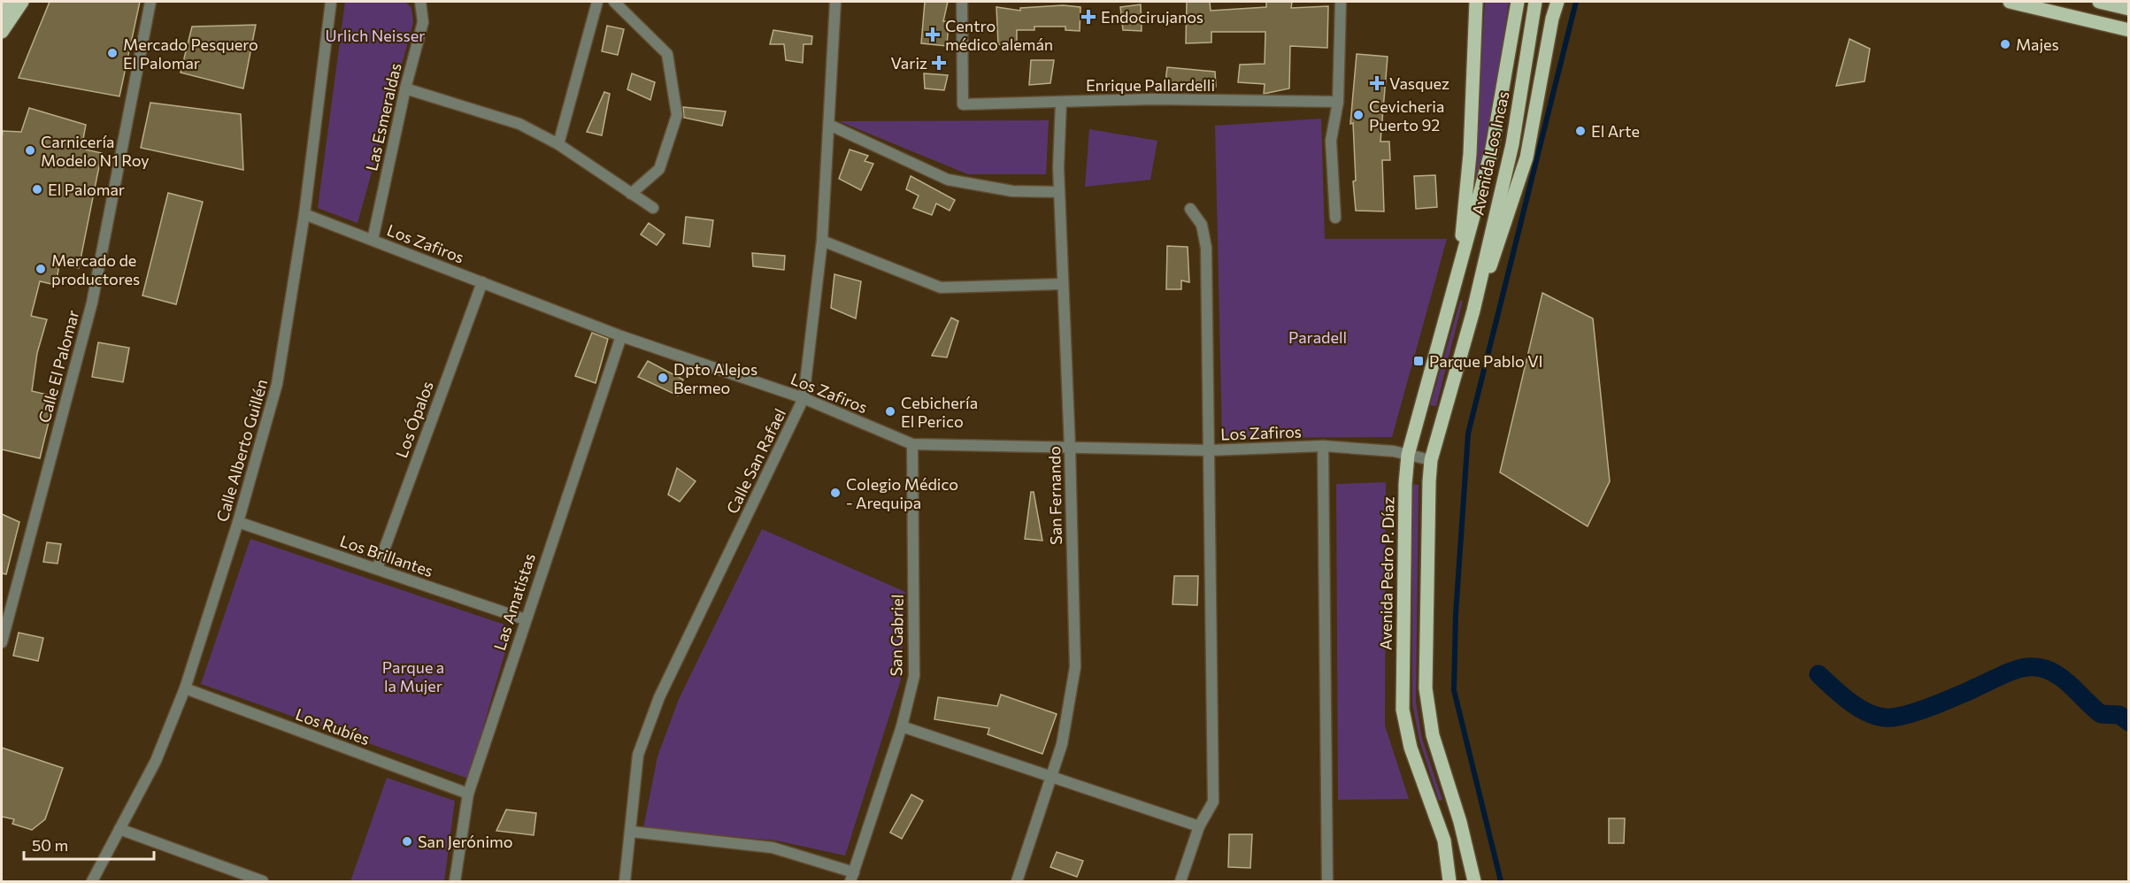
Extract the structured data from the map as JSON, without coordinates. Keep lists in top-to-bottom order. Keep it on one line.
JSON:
{"streets":{"main road":["Avenida Los Incas","Avenida Pedro P. Díaz"],"street":["Enrique Pallardelli","Las Esmeraldas","Los Zafiros","Calle El Palomar","Los Ópalos","Calle Alberto Guillén","Calle San Rafael","San Fernando","Los Brillantes","Las Amatistas","San Gabriel","Los Rubíes"]},"crossings":[["Enrique Pallardelli","San Fernando"],["Las Esmeraldas","Los Zafiros"],["Avenida Los Incas","Avenida Pedro P. Díaz"],["Los Zafiros","Los Ópalos"],["Los Zafiros","Calle Alberto Guillén"],["Los Zafiros","Calle San Rafael"],["Los Zafiros","San Fernando"],["Los Zafiros","Avenida Pedro P. Díaz"],["Los Zafiros","Las Amatistas"],["Los Zafiros","San Gabriel"],["Los Ópalos","Los Brillantes"],["Calle Alberto Guillén","Los Brillantes"],["Calle Alberto Guillén","Los Rubíes"],["Los Brillantes","Las Amatistas"],["Las Amatistas","Los Rubíes"]],"parks":["Urlich Neisser","Paradell","Parque a la Mujer"],"places":{"health":["Endocirujanos","Centro médico alemán","Variz","Vasquez"],"other":["Majes","Mercado Pesquero El Palomar","Cevicheria Puerto 92","El Arte","Carnicería Modelo N1 Roy","El Palomar","Mercado de productores","Dpto Alejos Bermeo","Cebichería El Perico","Colegio Médico - Arequipa","San Jerónimo"],"transit":["Parque Pablo VI"]},"scale_bar":"50 m"}
